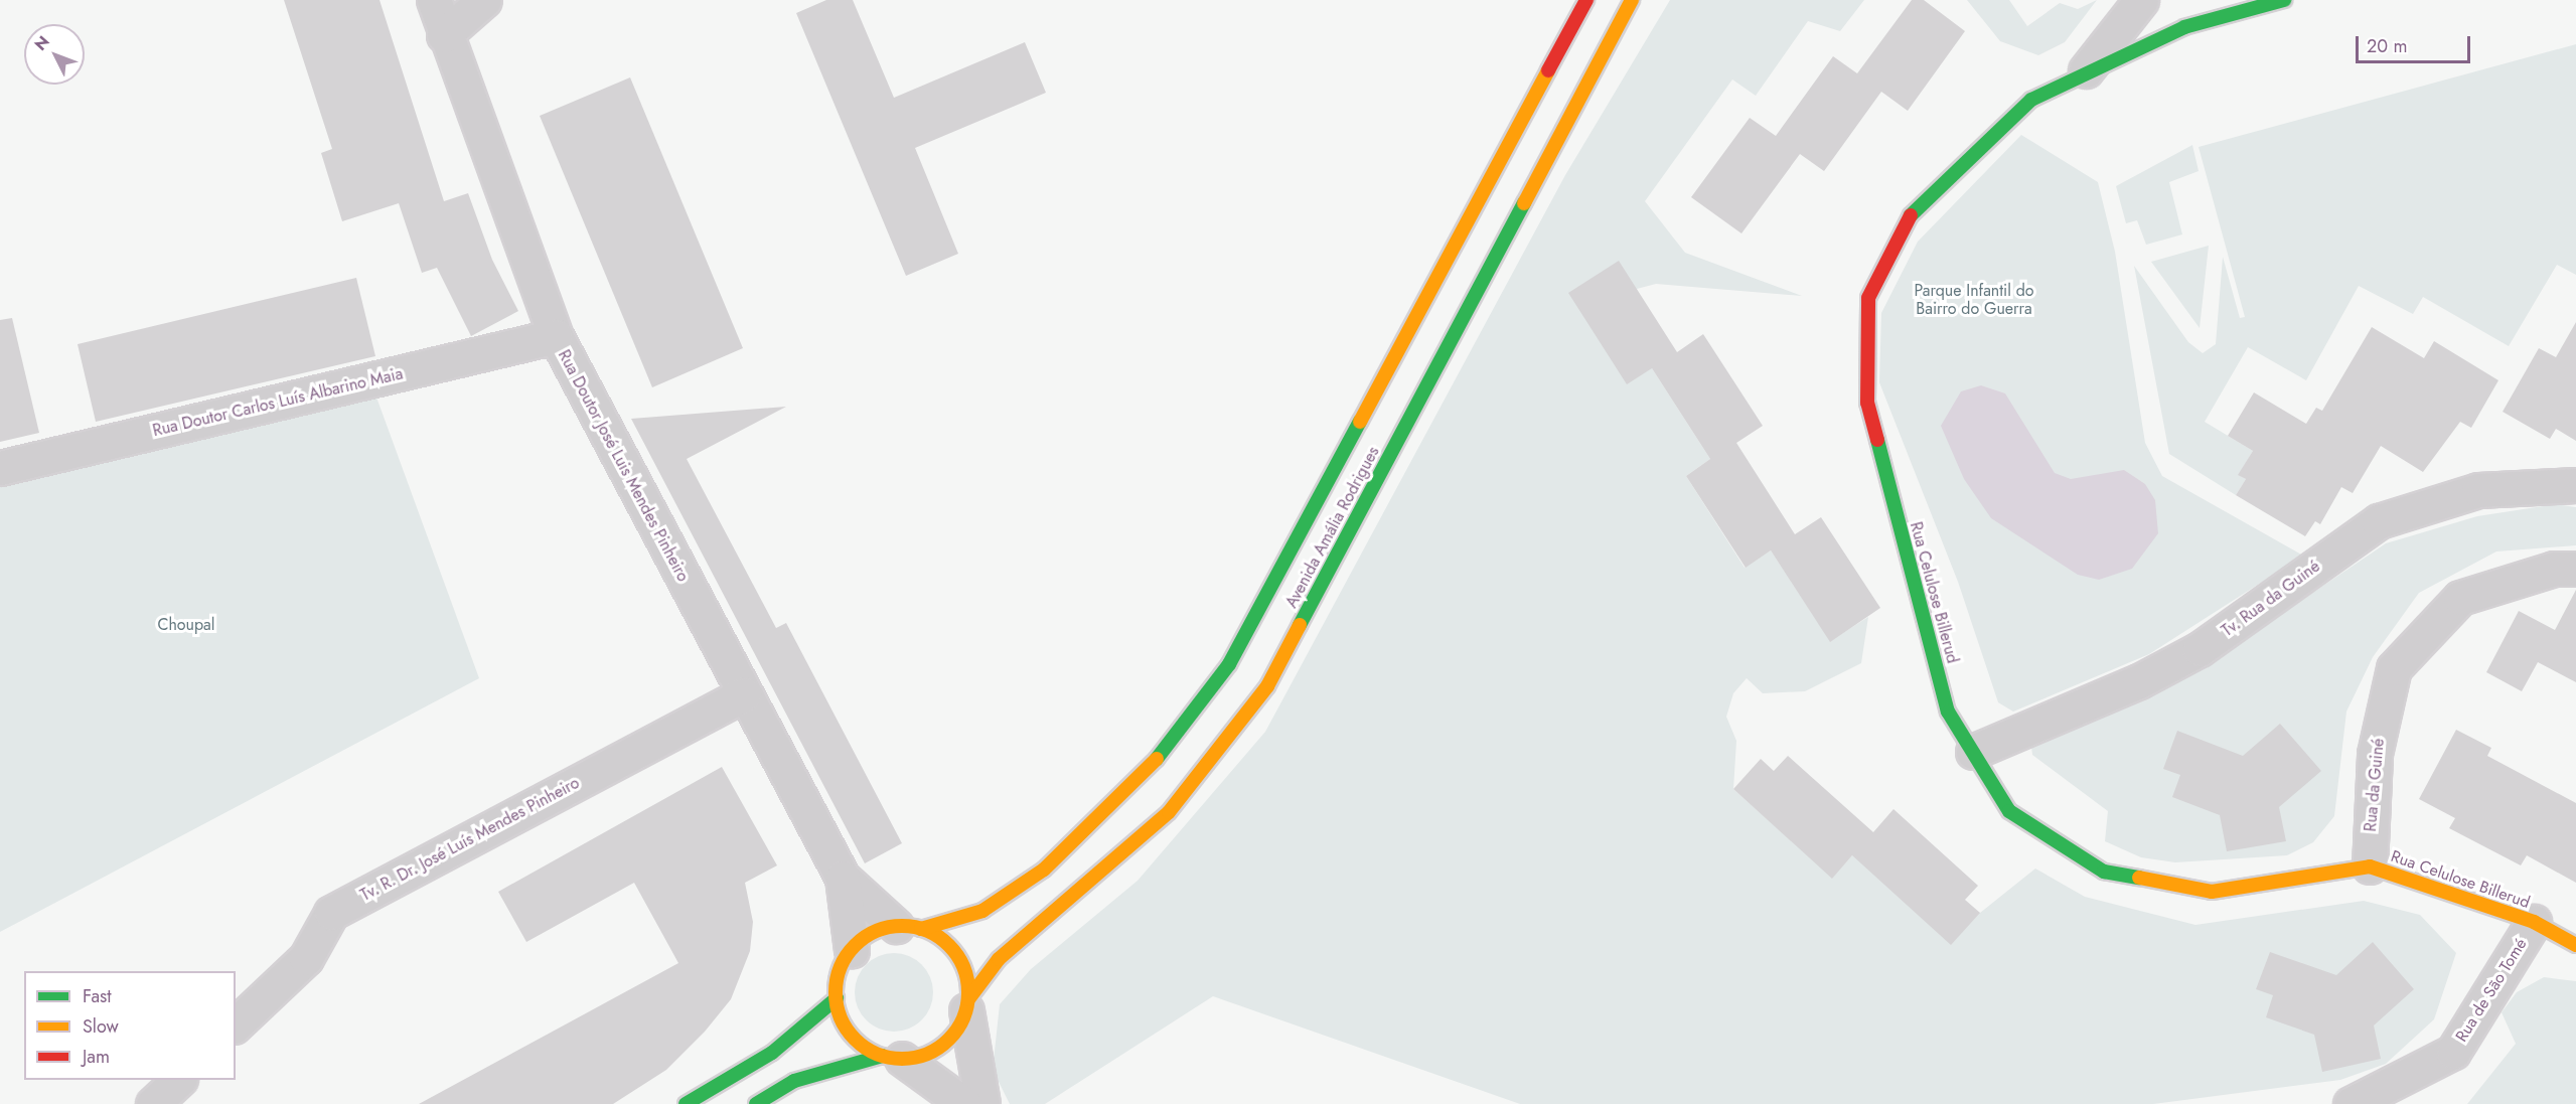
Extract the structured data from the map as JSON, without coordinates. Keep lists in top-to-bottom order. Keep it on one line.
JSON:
{"streets":{"main road":["Avenida Amália Rodrigues","Rua Celulose Billerud"],"street":["Rua Doutor Carlos Luís Albarino Maia","Rua Doutor José Luis Mendes Pinheiro","Tv. Rua da Guiné","Rua da Guiné","Tv. R. Dr. José Luís Mendes Pinheiro","Rua de São Tomé"]},"crossings":[["Rua Doutor Carlos Luís Albarino Maia","Rua Doutor José Luis Mendes Pinheiro"],["Rua Doutor José Luis Mendes Pinheiro","Avenida Amália Rodrigues"],["Rua Doutor José Luis Mendes Pinheiro","Tv. R. Dr. José Luís Mendes Pinheiro"],["Rua Celulose Billerud","Tv. Rua da Guiné"],["Rua Celulose Billerud","Rua da Guiné"],["Rua Celulose Billerud","Rua de São Tomé"]],"parks":["Parque Infantil do Bairro do Guerra","Choupal"],"legend":["Fast","Slow","Jam"],"scale_bar":"20 m","north":"top left"}
